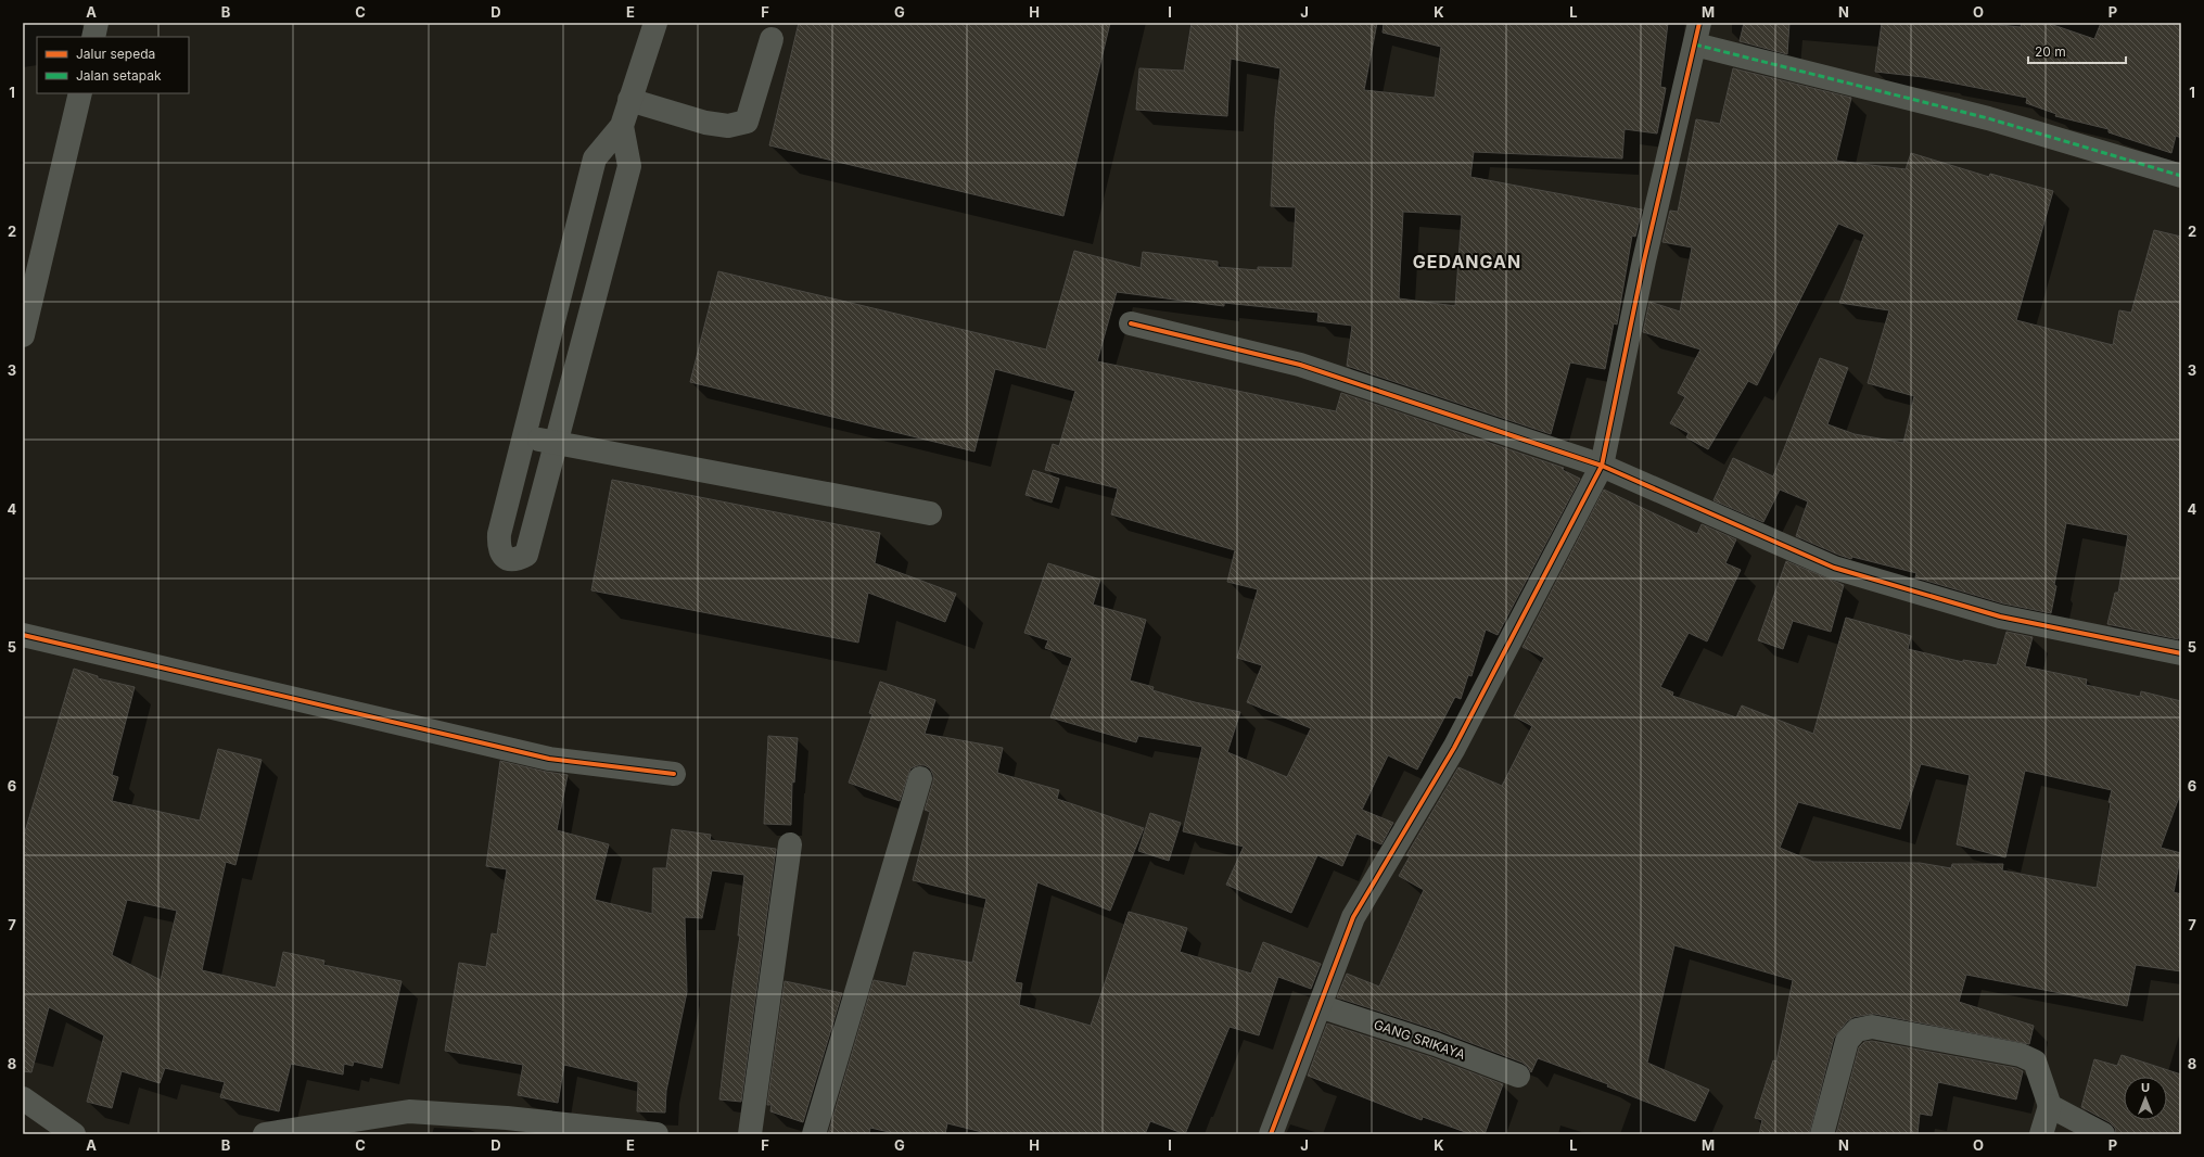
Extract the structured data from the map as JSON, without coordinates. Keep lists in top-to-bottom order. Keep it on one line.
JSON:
{"streets":{"street":["GANG SRIKAYA"]},"districts":["GEDANGAN"],"legend":["Jalur sepeda","Jalan setapak"],"scale_bar":"20 m","north":"top","grid":{"columns":["A","B","C","D","E","F","G","H","I","J","K","L","M","N","O","P"],"rows":["1","2","3","4","5","6","7","8"]}}
